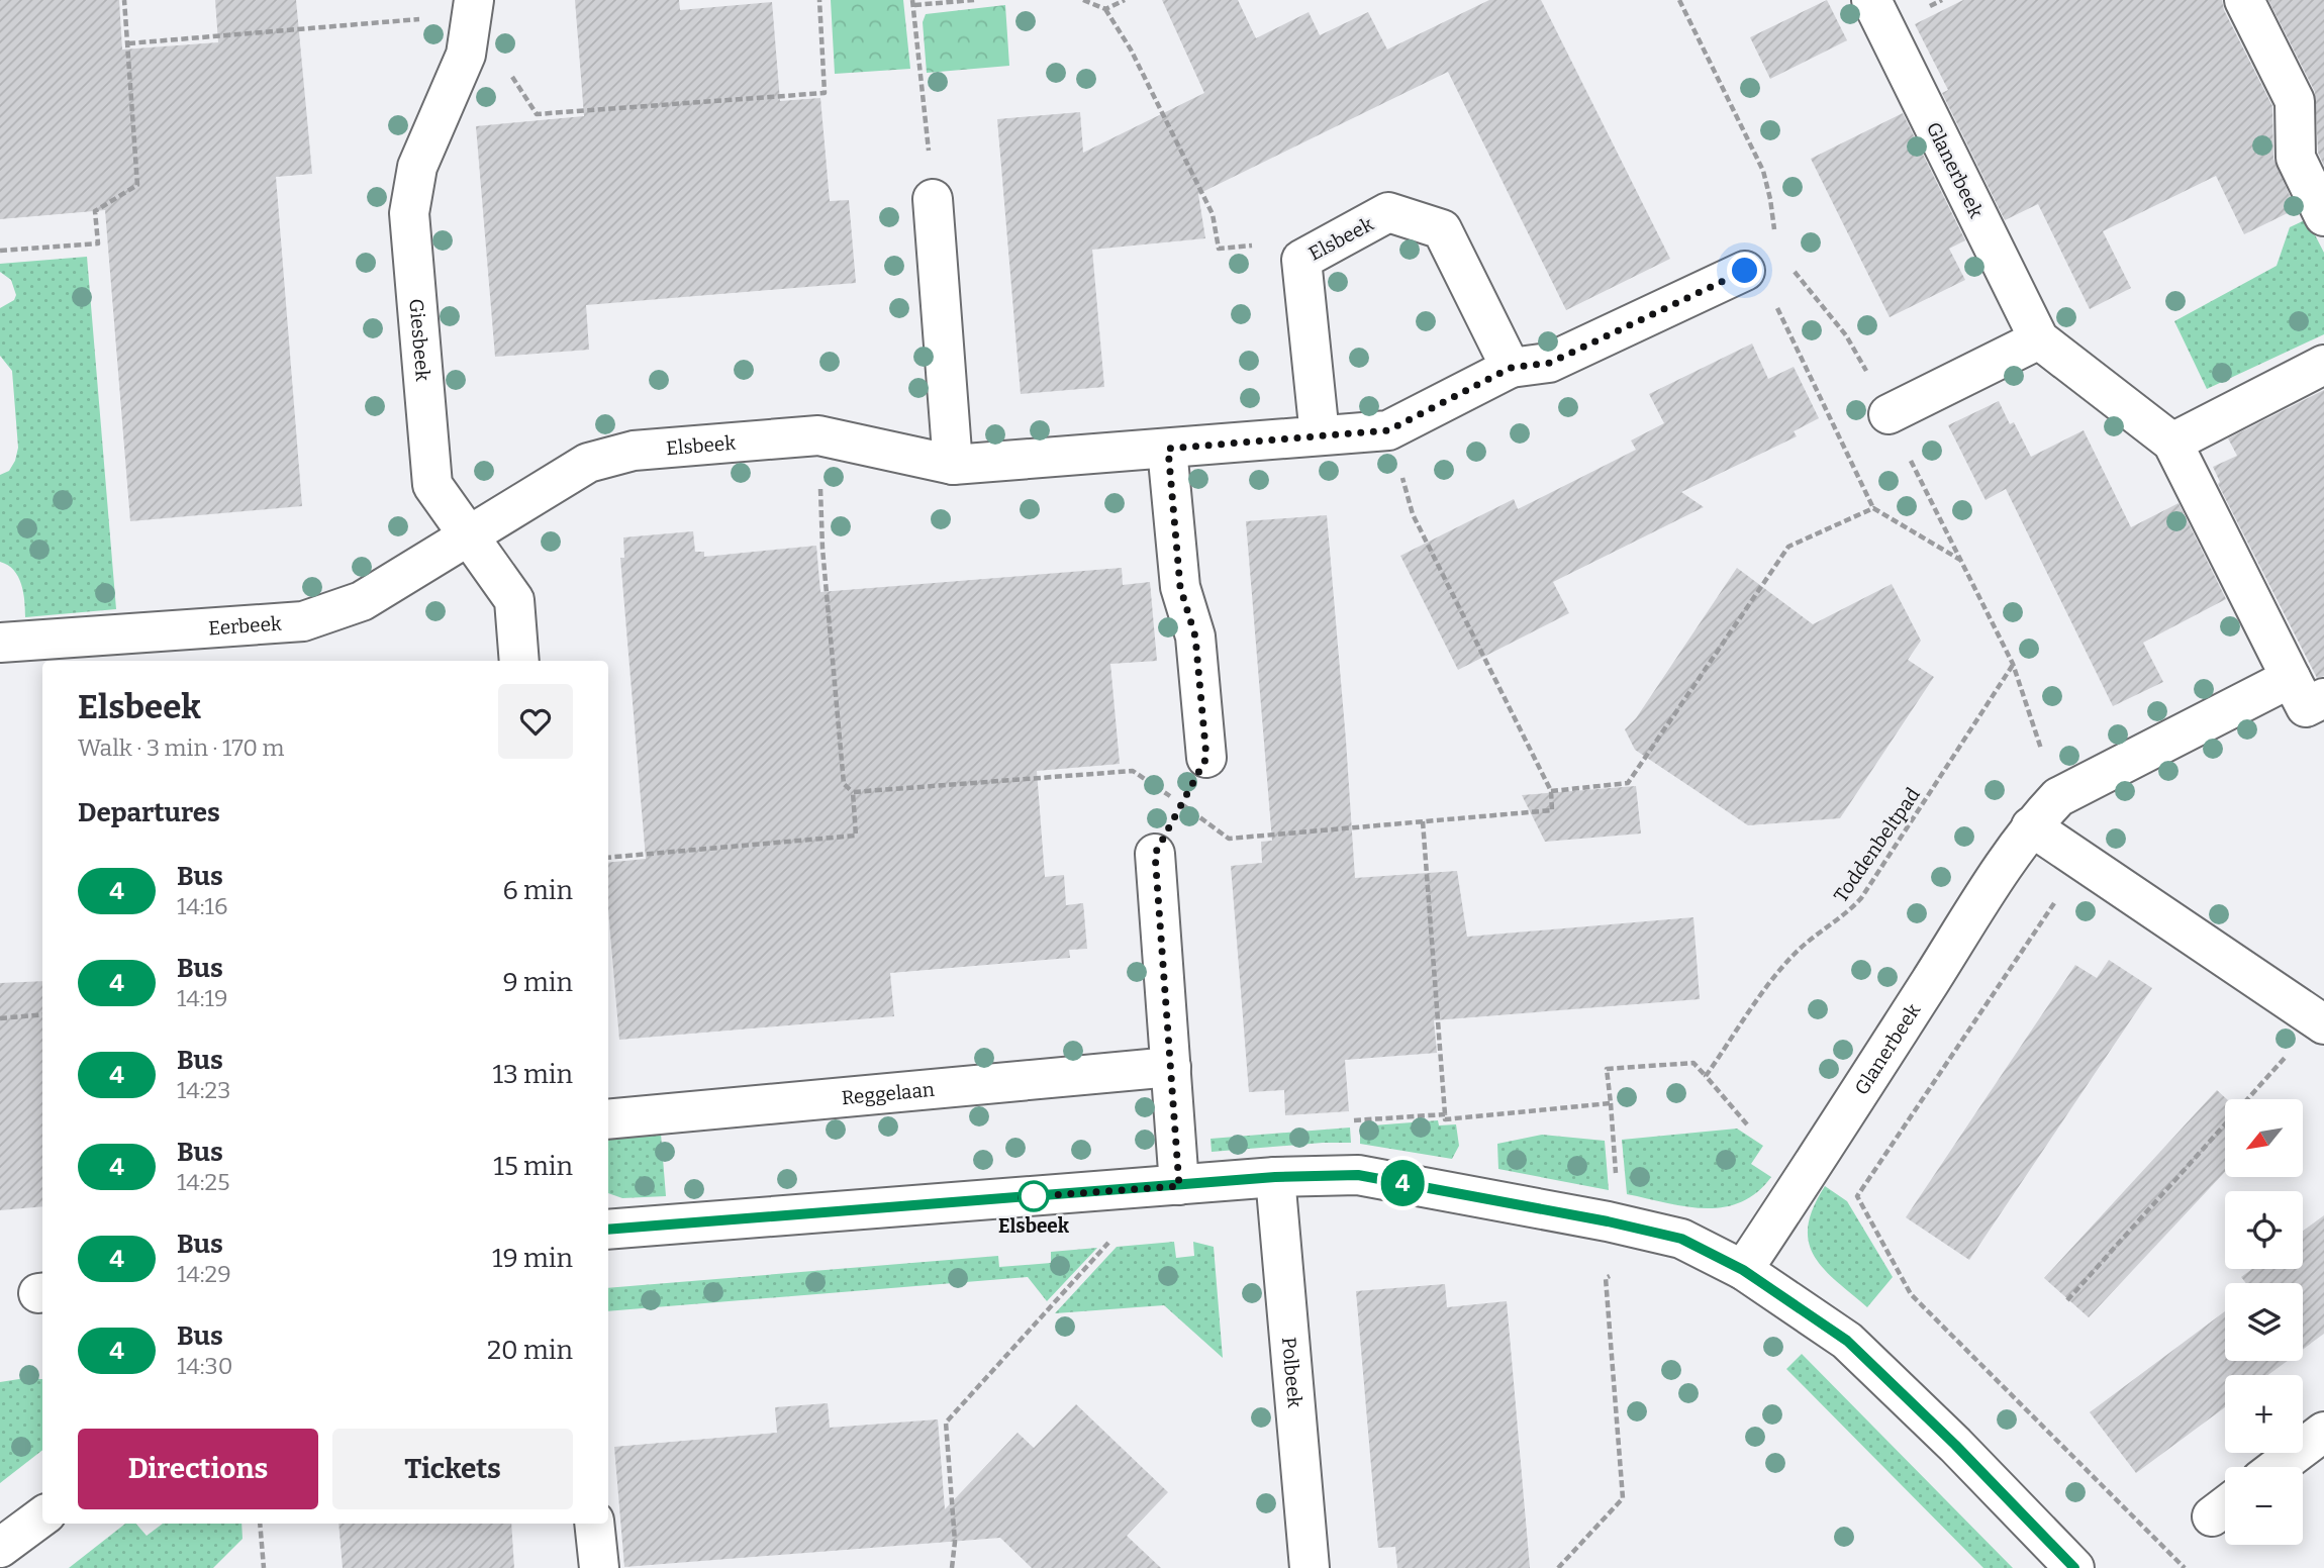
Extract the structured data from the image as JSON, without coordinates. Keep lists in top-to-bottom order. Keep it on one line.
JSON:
{"streets":{"street":["Glanerbeek","Elsbeek","Giesbeek","Eerbeek","Reggelaan","Polbeek"],"path":["Toddenbeltpad"]},"crossings":[["Elsbeek","Giesbeek"],["Elsbeek","Eerbeek"],["Giesbeek","Eerbeek"]],"places":["Elsbeek"],"lines":["bus line 4"],"north":"bottom left","page":{"on_map":"4","heading":[["Elsbeek","Walk · 3 min · 170 m"],"Departures"],"list":[{"mark":"4","name":"Bus","note":"14:16","value":"6 min"},{"mark":"4","name":"Bus","note":"14:19","value":"9 min"},{"mark":"4","name":"Bus","note":"14:23","value":"13 min"},{"mark":"4","name":"Bus","note":"14:25","value":"15 min"},{"mark":"4","name":"Bus","note":"14:29","value":"19 min"},{"mark":"4","name":"Bus","note":"14:30","value":"20 min"}],"map_buttons":["+","−"],"buttons":["Directions","Tickets"]}}
